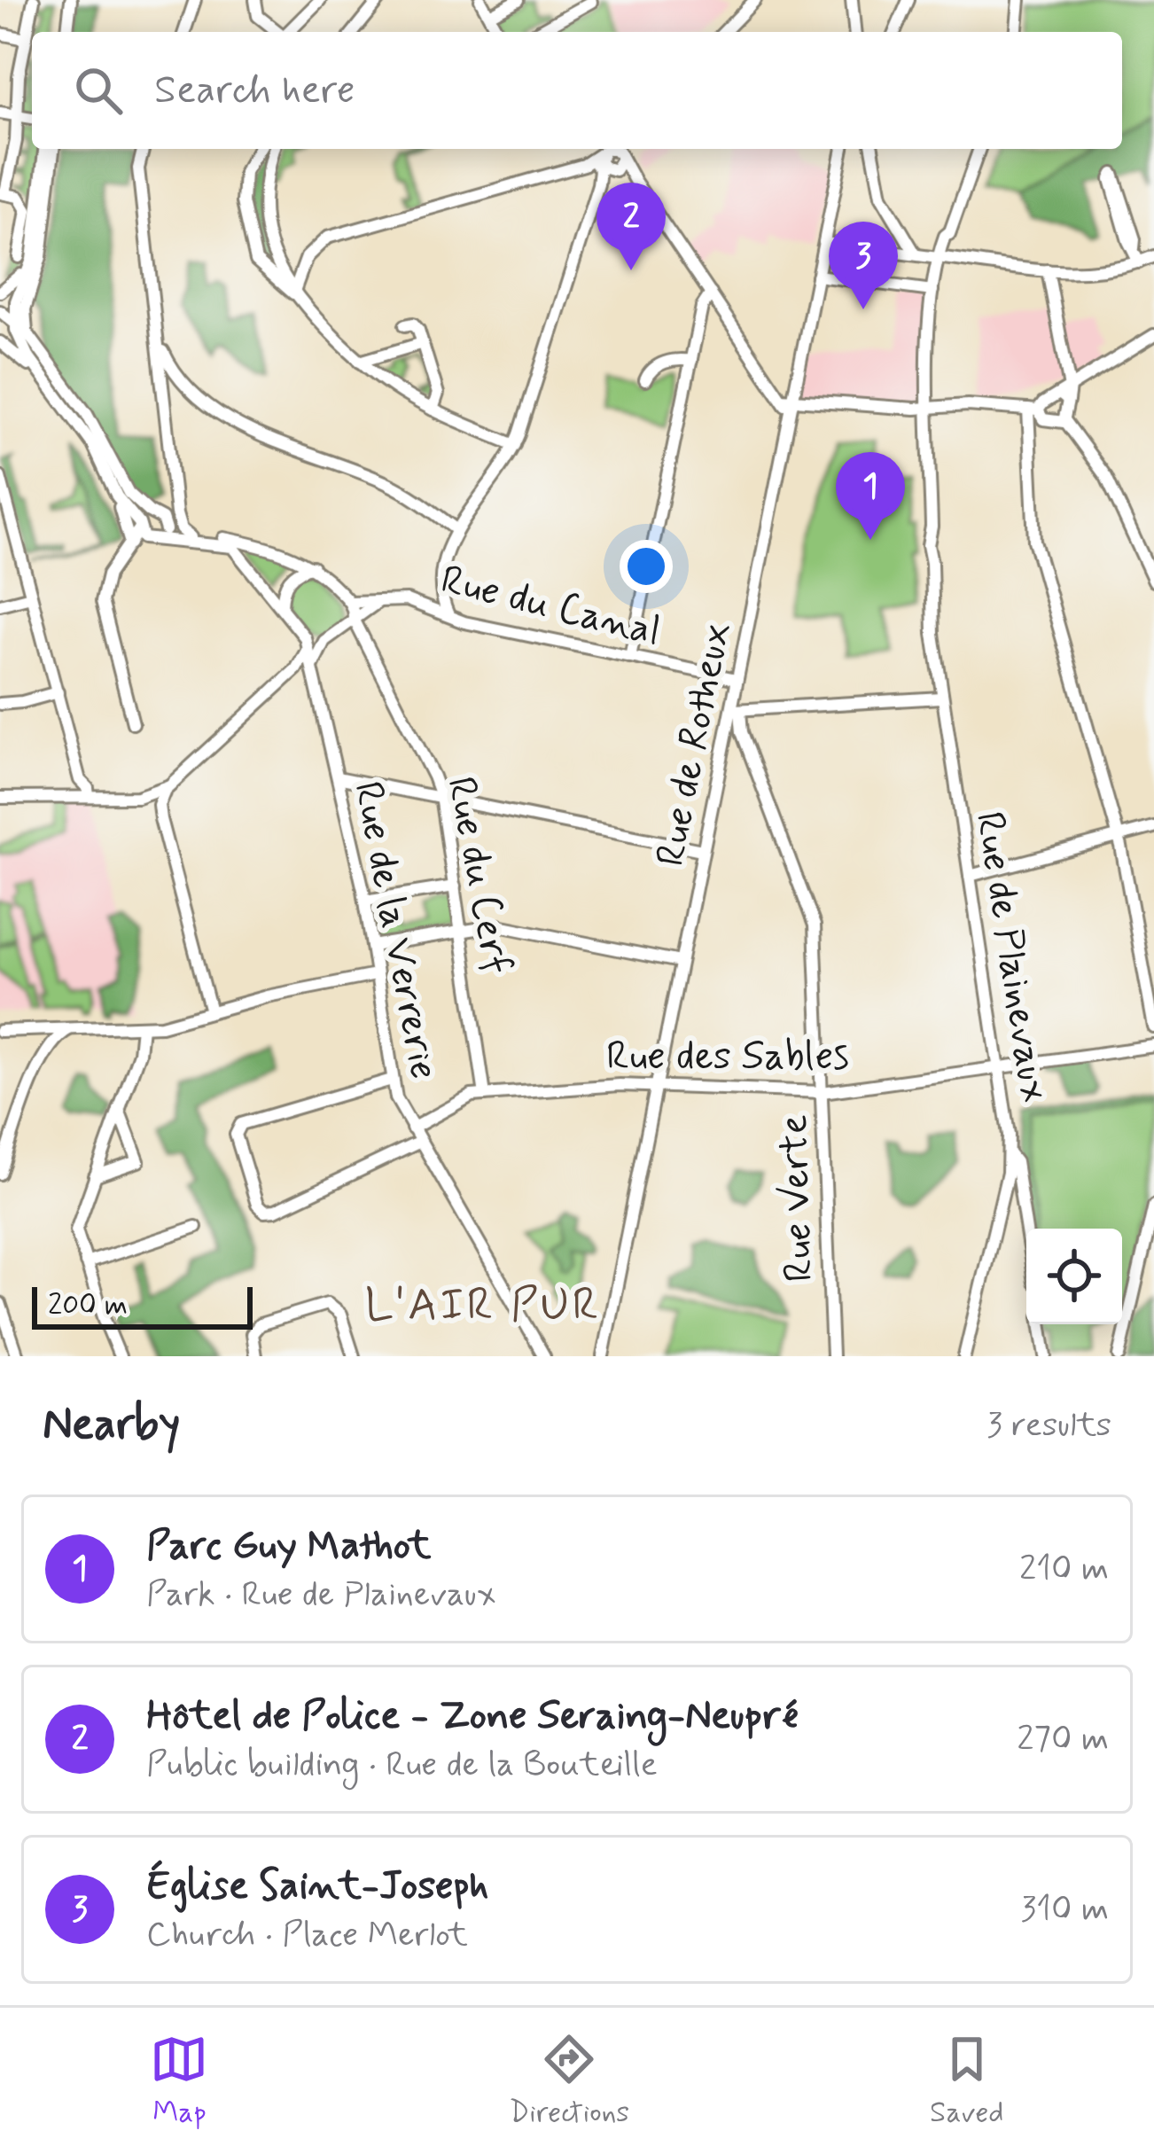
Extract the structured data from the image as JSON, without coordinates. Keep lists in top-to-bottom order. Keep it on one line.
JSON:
{"streets":{"street":["Rue du Canal","Rue de Rotheux","Rue du Cerf","Rue de la Verrerie","Rue de Plainevaux","Rue des Sables","Rue Verte"]},"crossings":[["Rue du Canal","Rue de Rotheux"],["Rue du Canal","Rue du Cerf"],["Rue du Canal","Rue de la Verrerie"],["Rue de Rotheux","Rue des Sables"],["Rue de Rotheux","Rue Verte"],["Rue du Cerf","Rue de la Verrerie"],["Rue du Cerf","Rue des Sables"],["Rue de la Verrerie","Rue des Sables"],["Rue de Plainevaux","Rue des Sables"],["Rue des Sables","Rue Verte"]],"districts":["L'AIR PUR"],"scale_bar":"200 m","page":{"search":"Search here","pins":["2","3","1"],"scale":"200 m","heading":["Nearby","3 results"],"list":[{"mark":"1","name":"Parc Guy Mathot","note":"Park · Rue de Plainevaux","value":"210 m"},{"mark":"2","name":"Hôtel de Police - Zone Seraing-Neupré","note":"Public building · Rue de la Bouteille","value":"270 m"},{"mark":"3","name":"Église Saint-Joseph","note":"Church · Place Merlot","value":"310 m"}],"nav":["Map","Directions","Saved"]}}
